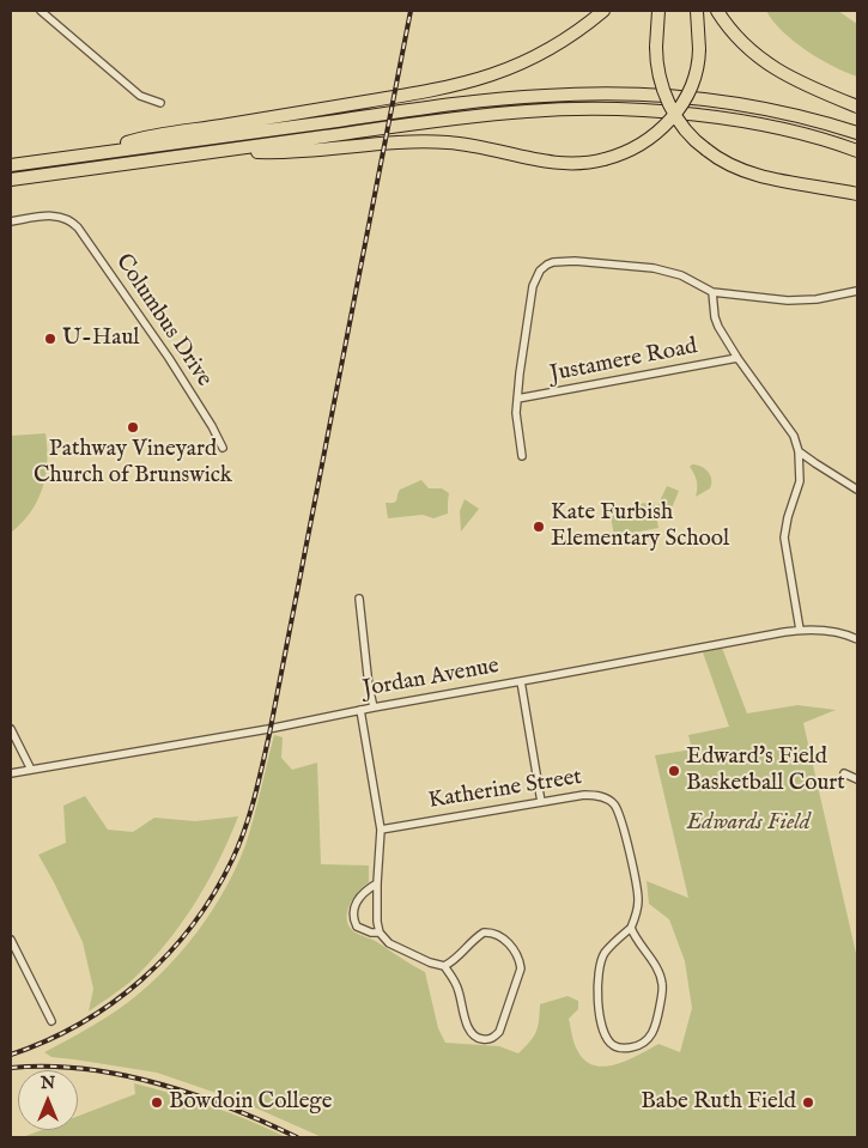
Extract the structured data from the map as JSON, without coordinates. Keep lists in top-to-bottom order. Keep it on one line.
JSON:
{"streets":{"street":["Columbus Drive","Justamere Road","Jordan Avenue","Katherine Street"]},"parks":["Edwards Field"],"places":["U-Haul","Pathway Vineyard Church of Brunswick","Kate Furbish Elementary School","Edward's Field Basketball Court","Bowdoin College","Babe Ruth Field"],"north":"top"}
